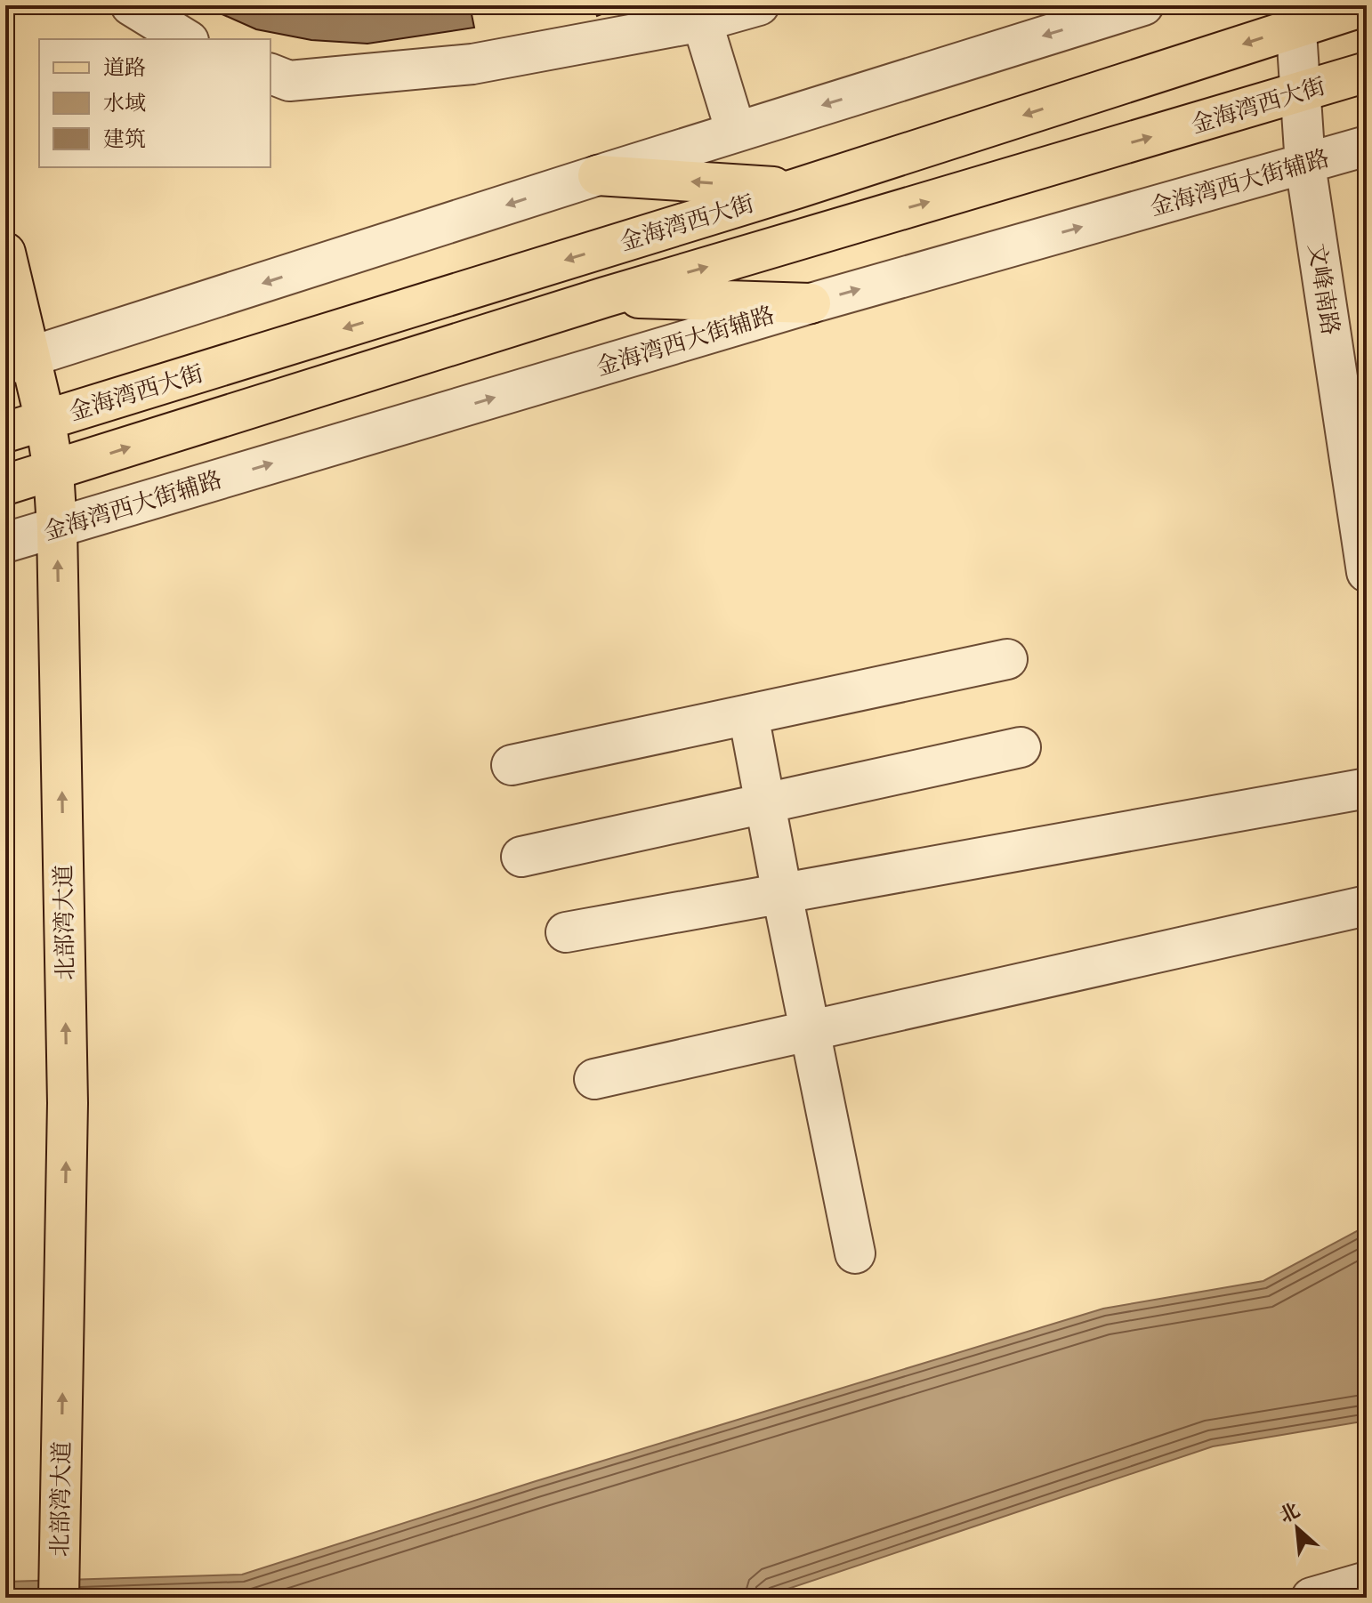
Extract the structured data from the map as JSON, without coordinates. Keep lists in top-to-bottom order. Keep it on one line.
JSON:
{"streets":{"main road":["金海湾西大街","北部湾大道"],"street":["金海湾西大街辅路","文峰南路"]},"crossings":[["金海湾西大街","文峰南路"],["金海湾西大街","北部湾大道"],["金海湾西大街辅路","文峰南路"],["金海湾西大街辅路","北部湾大道"]],"one_way":["北部湾大道"],"legend":["道路","水域","建筑"],"north":"top left"}
